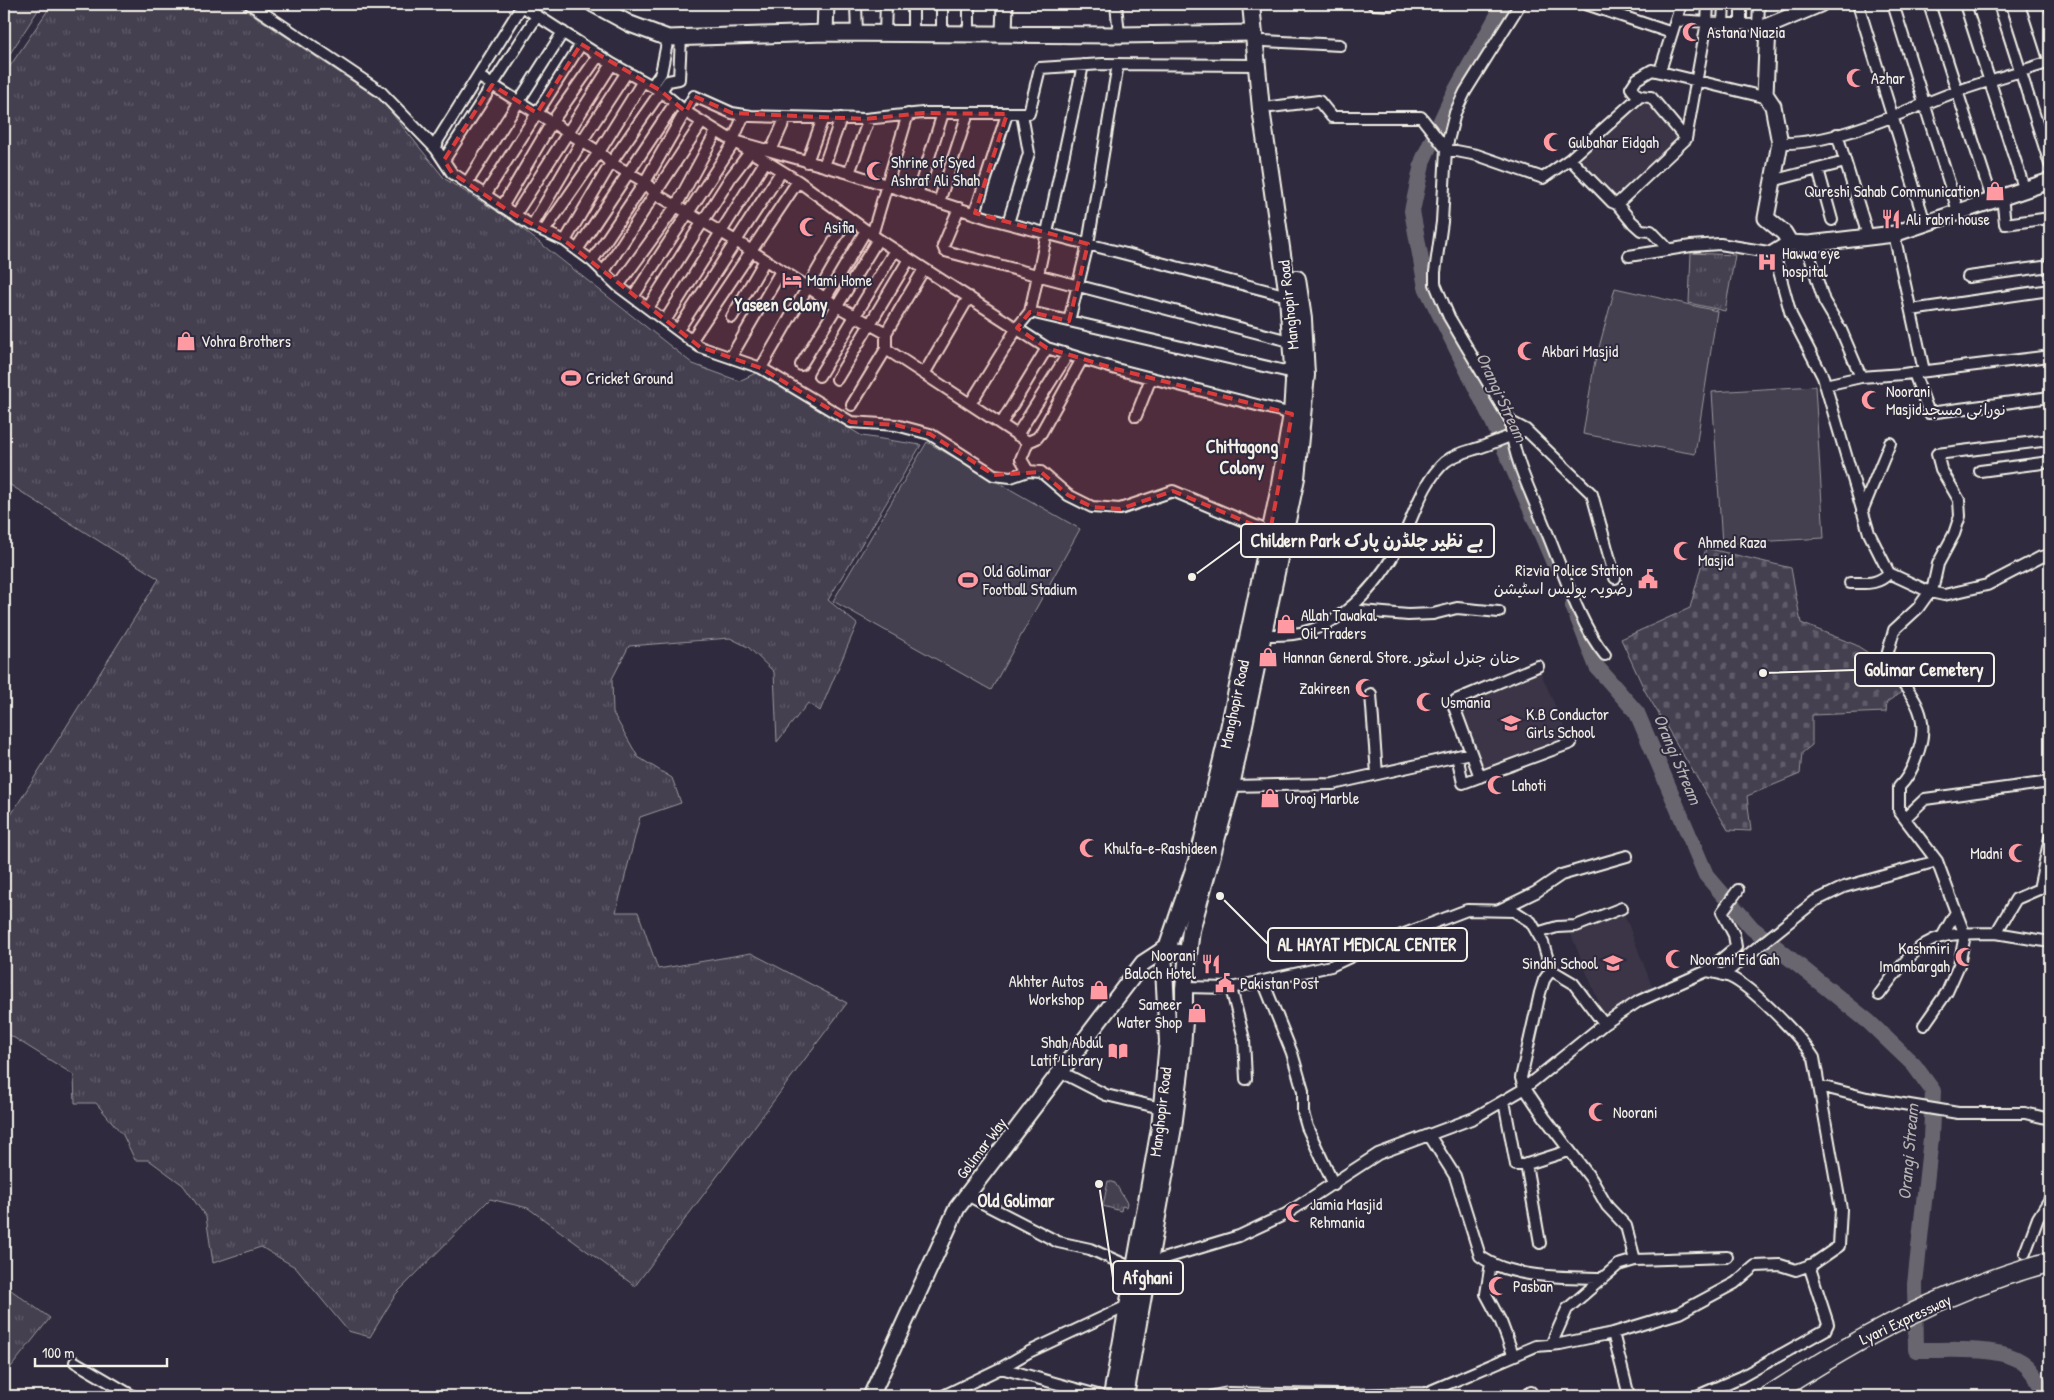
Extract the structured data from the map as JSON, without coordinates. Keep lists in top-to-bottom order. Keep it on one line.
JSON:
{"streets":{"highway":["Lyari Expressway"],"main road":["Manghopir Road"],"street":["Golimar Way"]},"crossings":[["Manghopir Road","Golimar Way"]],"districts":["Yaseen Colony","Chittagong Colony","Old Golimar"],"water":["Orangi Stream"],"places":{"mosque":["Astana Niazia","Azhar","Gulbahar Eidgah","Shrine of Syed Ashraf Ali Shah","Asifia","Akbari Masjid","Noorani Masjidنورانی مسجد","Ahmed Raza Masjid","Zakireen","Usmania","Lahoti","Khulfa-e-Rashideen","Madni","Kashmiri Imambargah","Noorani Eid Gah","Noorani","Jamia Masjid Rehmania","Pasban"],"shop":["Qureshi Sahab Communication","Vohra Brothers","Allah Tawakal Oil Traders","Hannan General Store. حنان جنرل اسٹور","Urooj Marble","Akhter Autos Workshop","Sameer Water Shop"],"restaurant":["Ali rabri house","Noorani Baloch Hotel"],"hospital":["Hawwa eye hospital"],"hotel":["Mami Home"],"sports":["Cricket Ground","Old Golimar Football Stadium"],"other":["Childern Park بے نظیر چلڈرن پارک","Golimar Cemetery","AL HAYAT MEDICAL CENTER","Afghani"],"public building":["Rizvia Police Station رضویہ پولیس اسٹیشن","Pakistan Post"],"school or university":["K.B Conductor Girls School","Sindhi School"],"library":["Shah Abdul Latif Library"]},"scale_bar":"100 m"}
